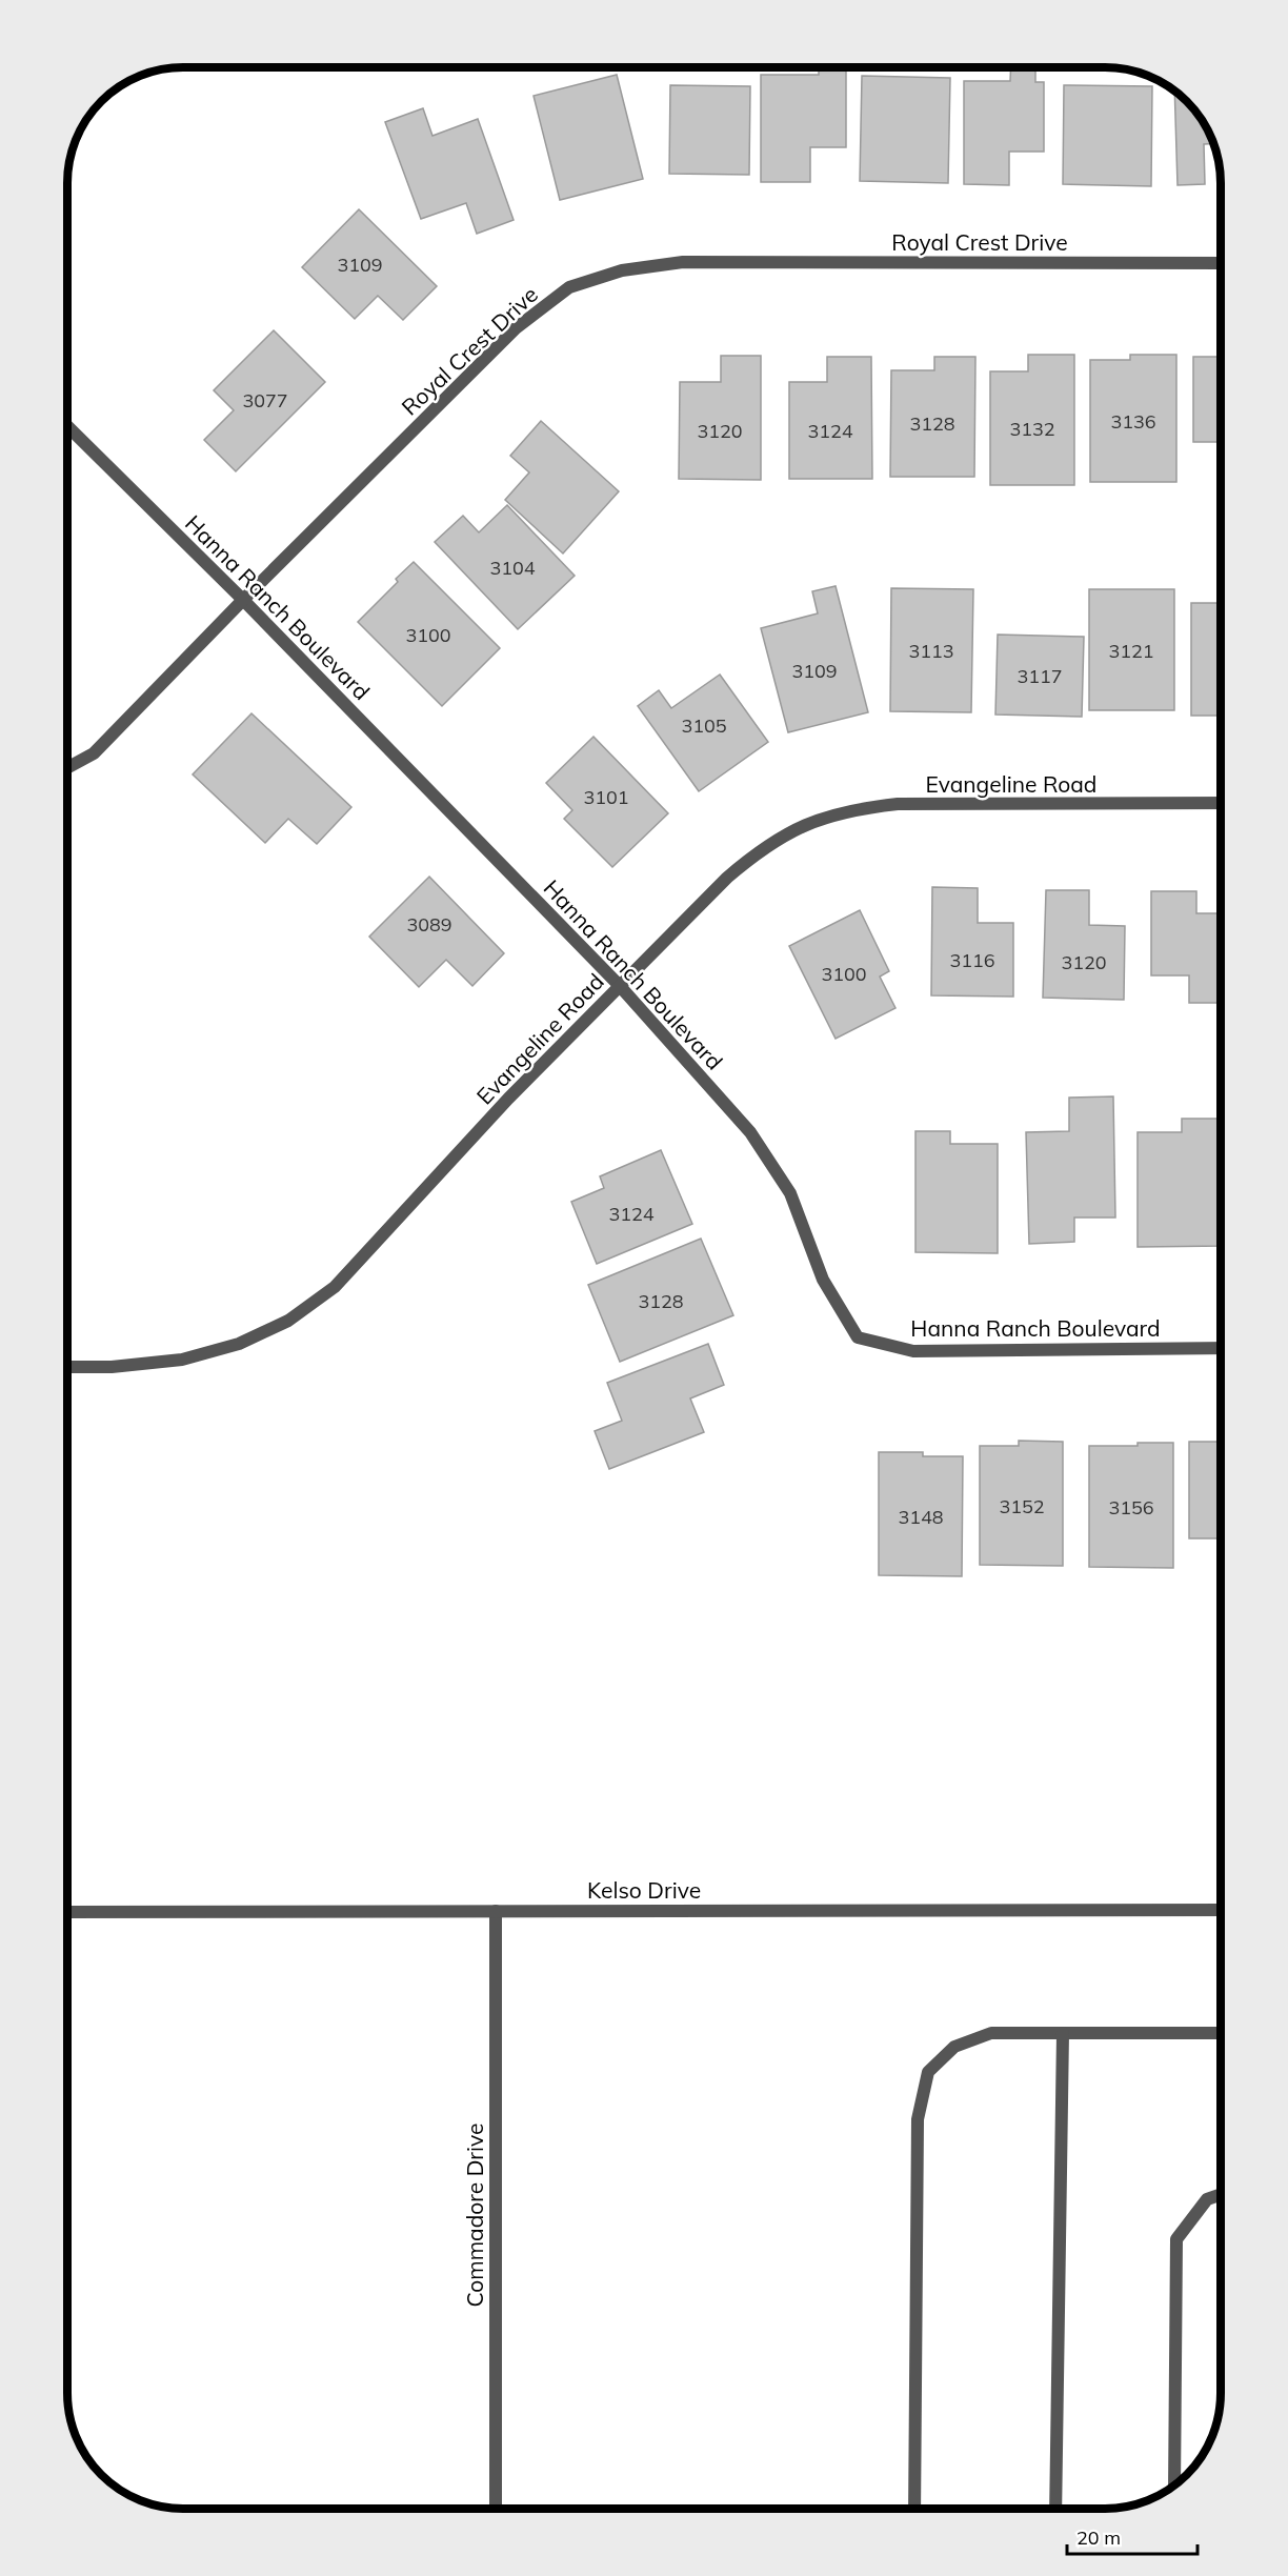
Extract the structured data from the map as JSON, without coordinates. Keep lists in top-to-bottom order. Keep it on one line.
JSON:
{"streets":{"street":["Royal Crest Drive","Hanna Ranch Boulevard","Evangeline Road","Kelso Drive","Commadore Drive"]},"crossings":[["Royal Crest Drive","Hanna Ranch Boulevard"],["Hanna Ranch Boulevard","Evangeline Road"],["Kelso Drive","Commadore Drive"]],"house_numbers":["3109","3077","3136","3128","3132","3120","3124","3104","3100","3113","3121","3109","3117","3105","3101","3089","3116","3120","3100","3124","3128","3152","3156","3148"],"scale_bar":"20 m"}
